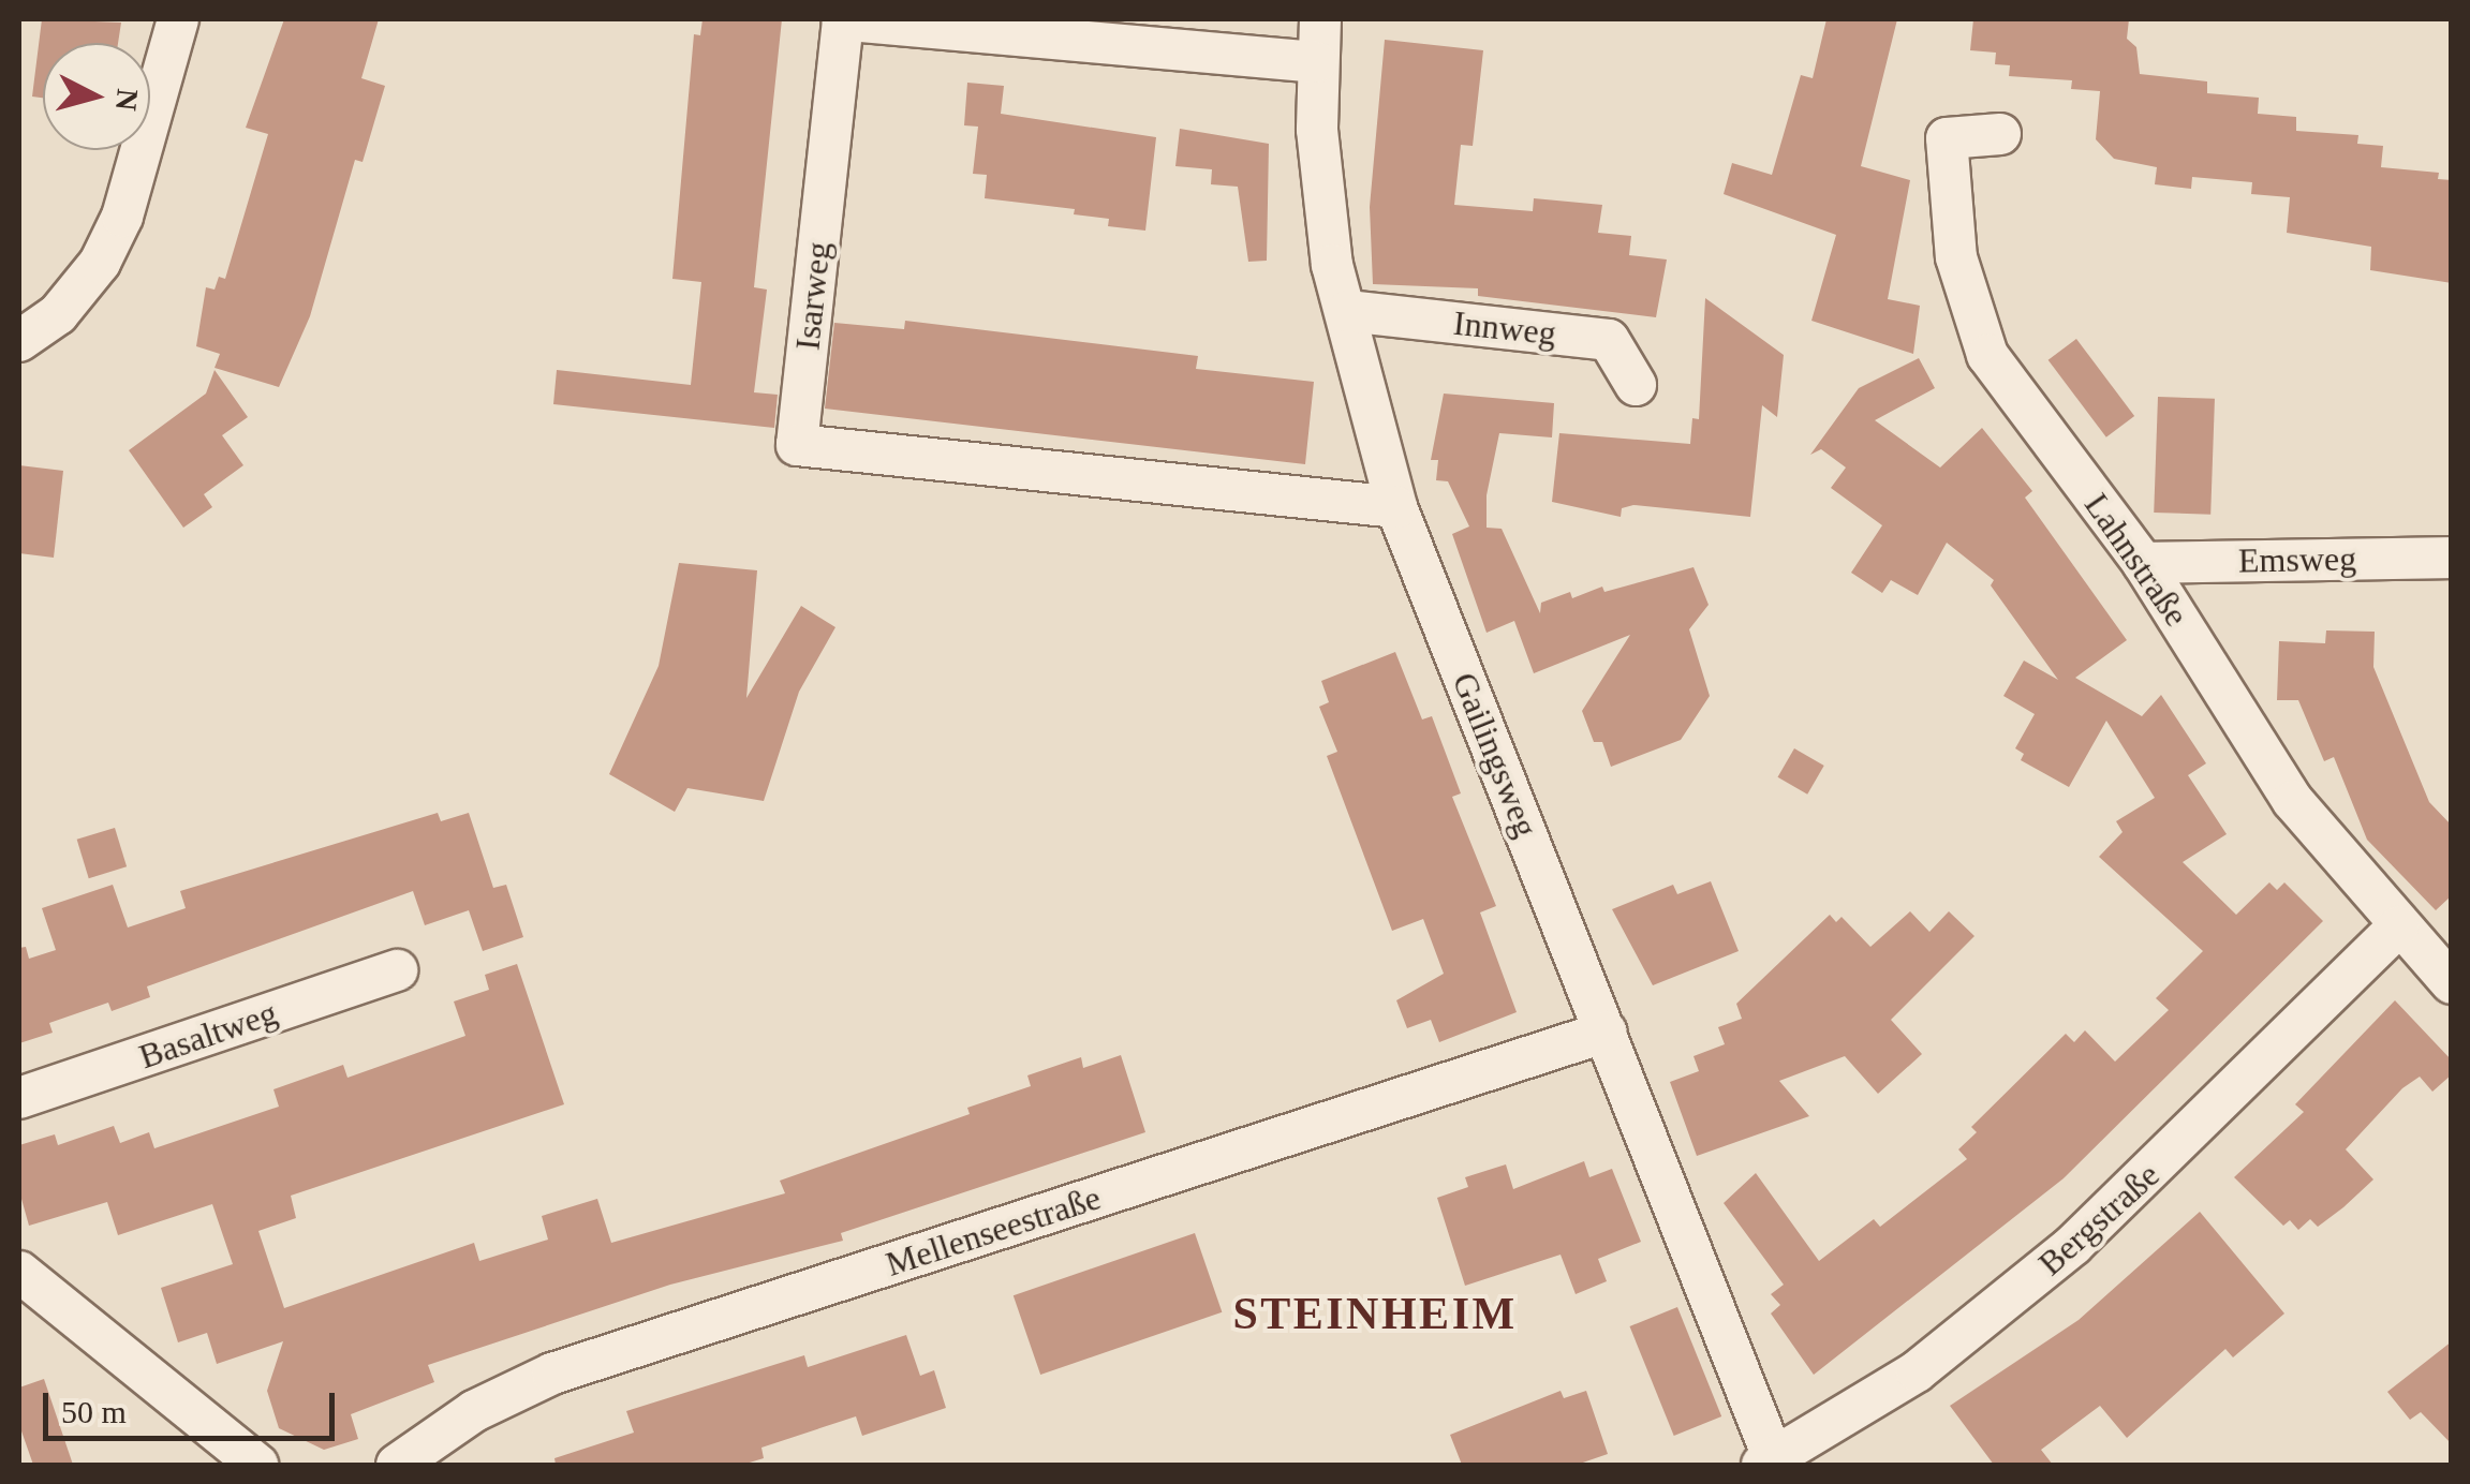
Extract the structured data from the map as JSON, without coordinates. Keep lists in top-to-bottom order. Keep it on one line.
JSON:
{"streets":{"street":["Isarweg","Innweg","Lahnstraße","Emsweg","Gailingsweg","Basaltweg","Bergstraße","Mellenseestraße"]},"crossings":[["Isarweg","Gailingsweg"],["Innweg","Gailingsweg"],["Lahnstraße","Emsweg"],["Lahnstraße","Bergstraße"],["Gailingsweg","Bergstraße"],["Gailingsweg","Mellenseestraße"]],"districts":["STEINHEIM"],"scale_bar":"50 m","north":"right"}
